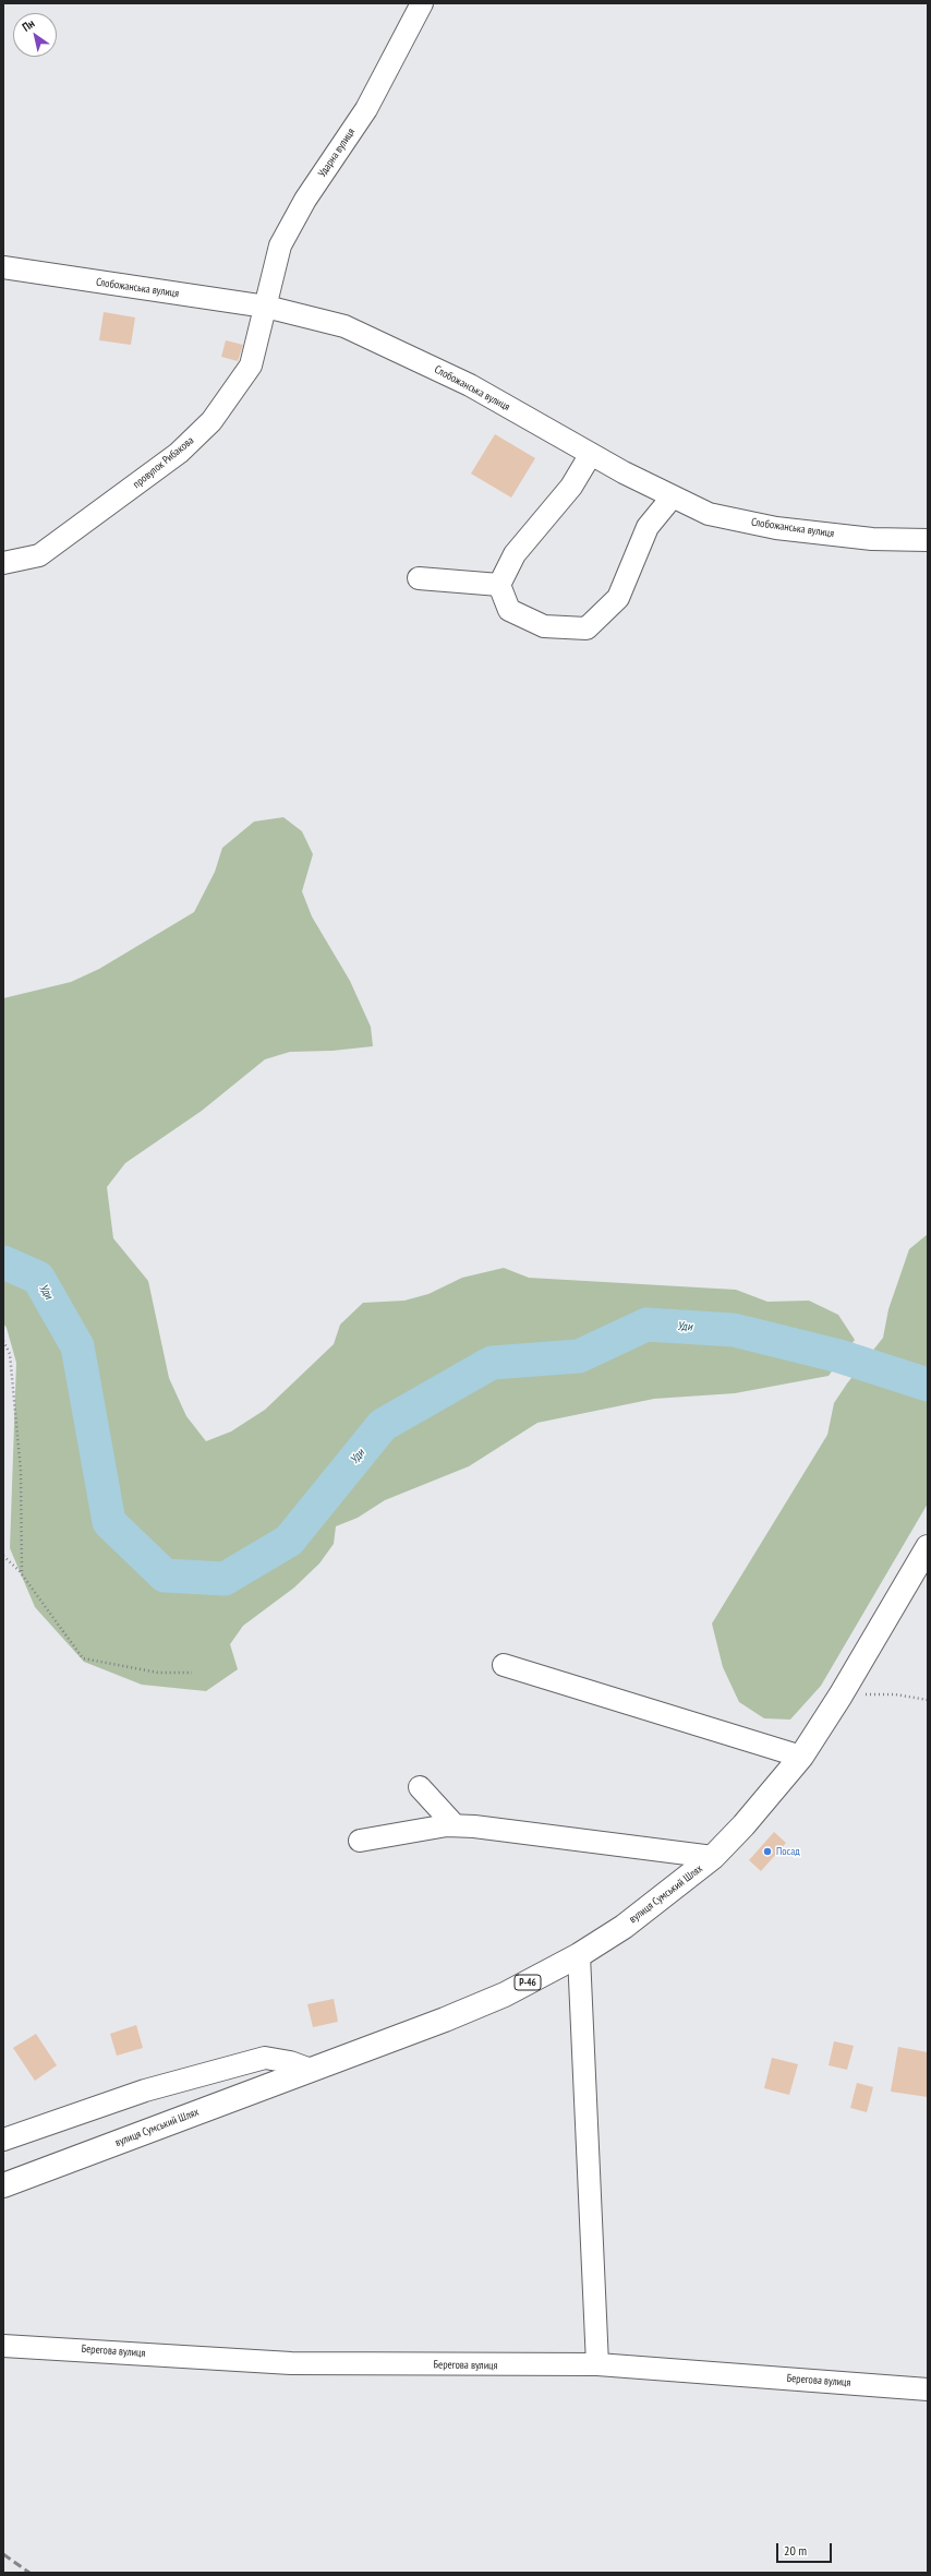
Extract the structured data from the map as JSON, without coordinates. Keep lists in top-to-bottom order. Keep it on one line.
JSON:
{"streets":{"main road":["вулиця Сумський Шлях","Р-46"],"street":["Ударна вулиця","Слобожанська вулиця","провулок Рибакова","Берегова вулиця"]},"crossings":[["Ударна вулиця","Слобожанська вулиця"],["Ударна вулиця","провулок Рибакова"],["Слобожанська вулиця","провулок Рибакова"]],"water":["Уди"],"places":["Посад"],"scale_bar":"20 m","north":"top left"}
